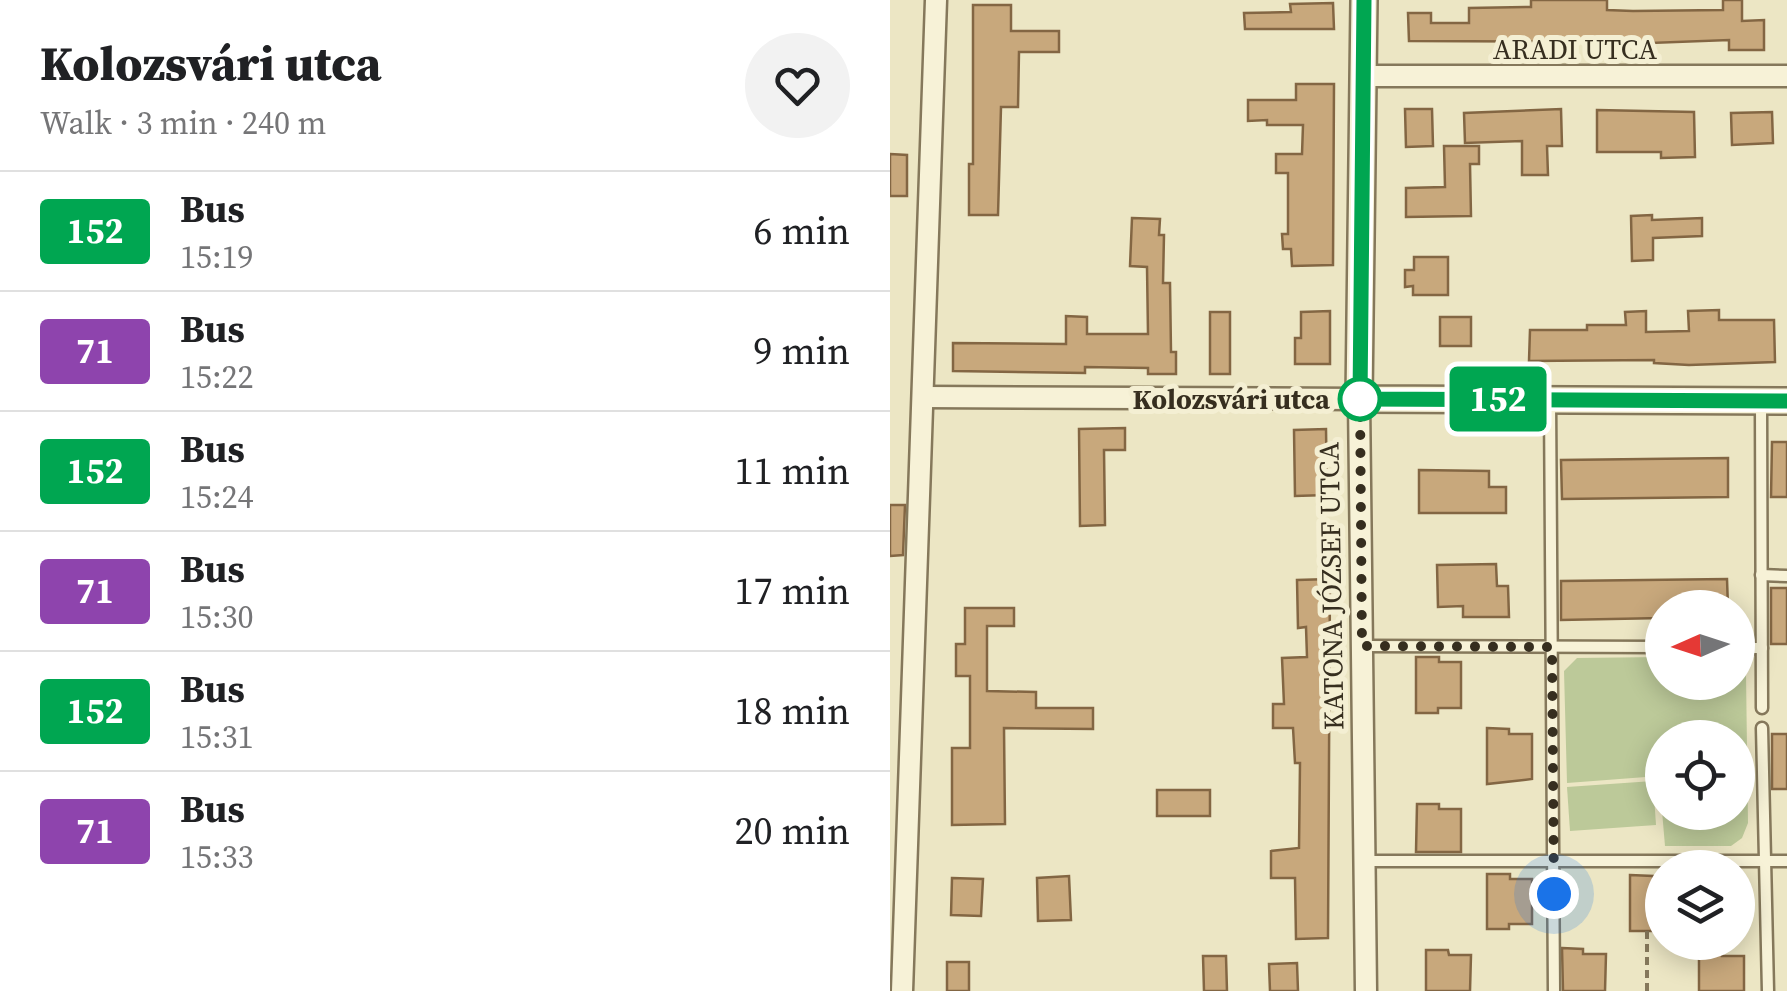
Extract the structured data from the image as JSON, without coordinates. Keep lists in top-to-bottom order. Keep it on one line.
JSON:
{"streets":{"street":["ARADI UTCA","KATONA JÓZSEF UTCA"]},"crossings":[["ARADI UTCA","KATONA JÓZSEF UTCA"]],"places":["Kolozsvári utca"],"lines":["bus line 152"],"north":"left","page":{"heading":["Kolozsvári utca","Walk · 3 min · 240 m"],"on_map":"152","list":[{"mark":"152","name":"Bus","note":"15:19","value":"6 min"},{"mark":"71","name":"Bus","note":"15:22","value":"9 min"},{"mark":"152","name":"Bus","note":"15:24","value":"11 min"},{"mark":"71","name":"Bus","note":"15:30","value":"17 min"},{"mark":"152","name":"Bus","note":"15:31","value":"18 min"},{"mark":"71","name":"Bus","note":"15:33","value":"20 min"}]}}
